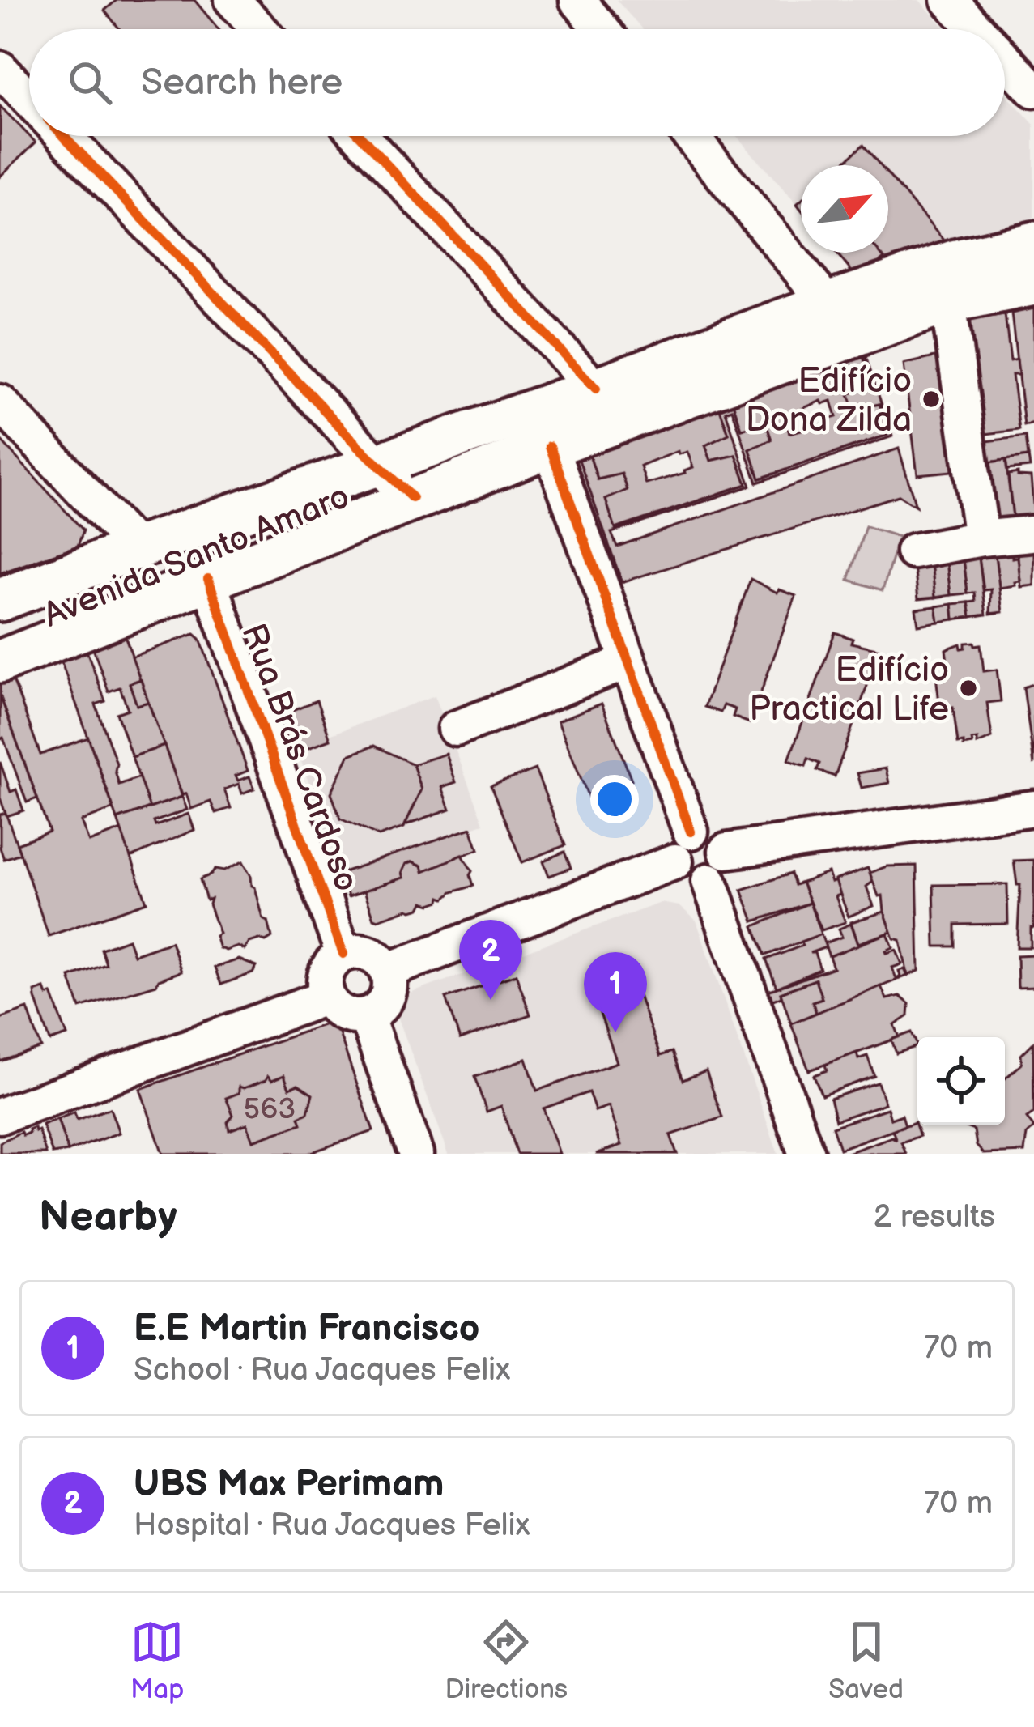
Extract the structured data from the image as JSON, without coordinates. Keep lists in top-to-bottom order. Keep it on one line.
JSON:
{"streets":{"main road":["Avenida Santo Amaro"],"street":["Rua Brás Cardoso"]},"crossings":[["Avenida Santo Amaro","Rua Brás Cardoso"]],"places":["Edifício Dona Zilda","Edifício Practical Life"],"house_numbers":["563"],"north":"top right","page":{"search":"Search here","pins":["2","1"],"heading":["Nearby","2 results"],"list":[{"mark":"1","name":"E.E Martin Francisco","note":"School · Rua Jacques Felix","value":"70 m"},{"mark":"2","name":"UBS Max Perimam","note":"Hospital · Rua Jacques Felix","value":"70 m"}],"nav":["Map","Directions","Saved"]}}
